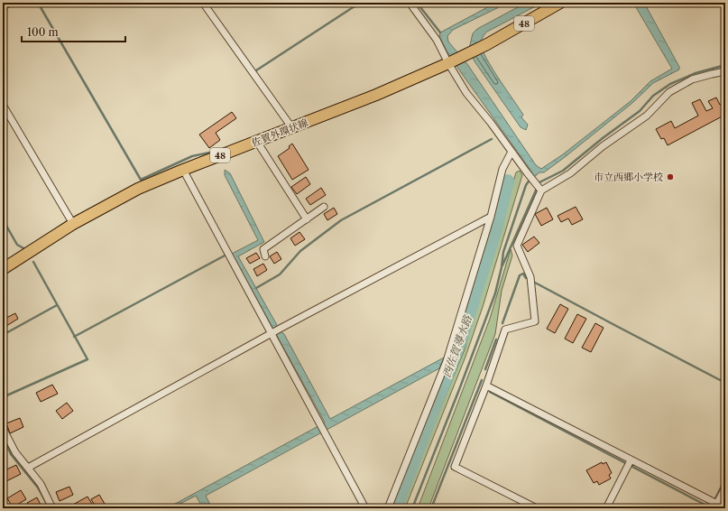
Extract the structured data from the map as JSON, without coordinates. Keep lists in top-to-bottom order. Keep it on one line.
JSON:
{"streets":{"main road":["48","佐賀外環状線"]},"water":["西佐賀導水路"],"places":["市立西郷小学校"],"scale_bar":"100 m"}
